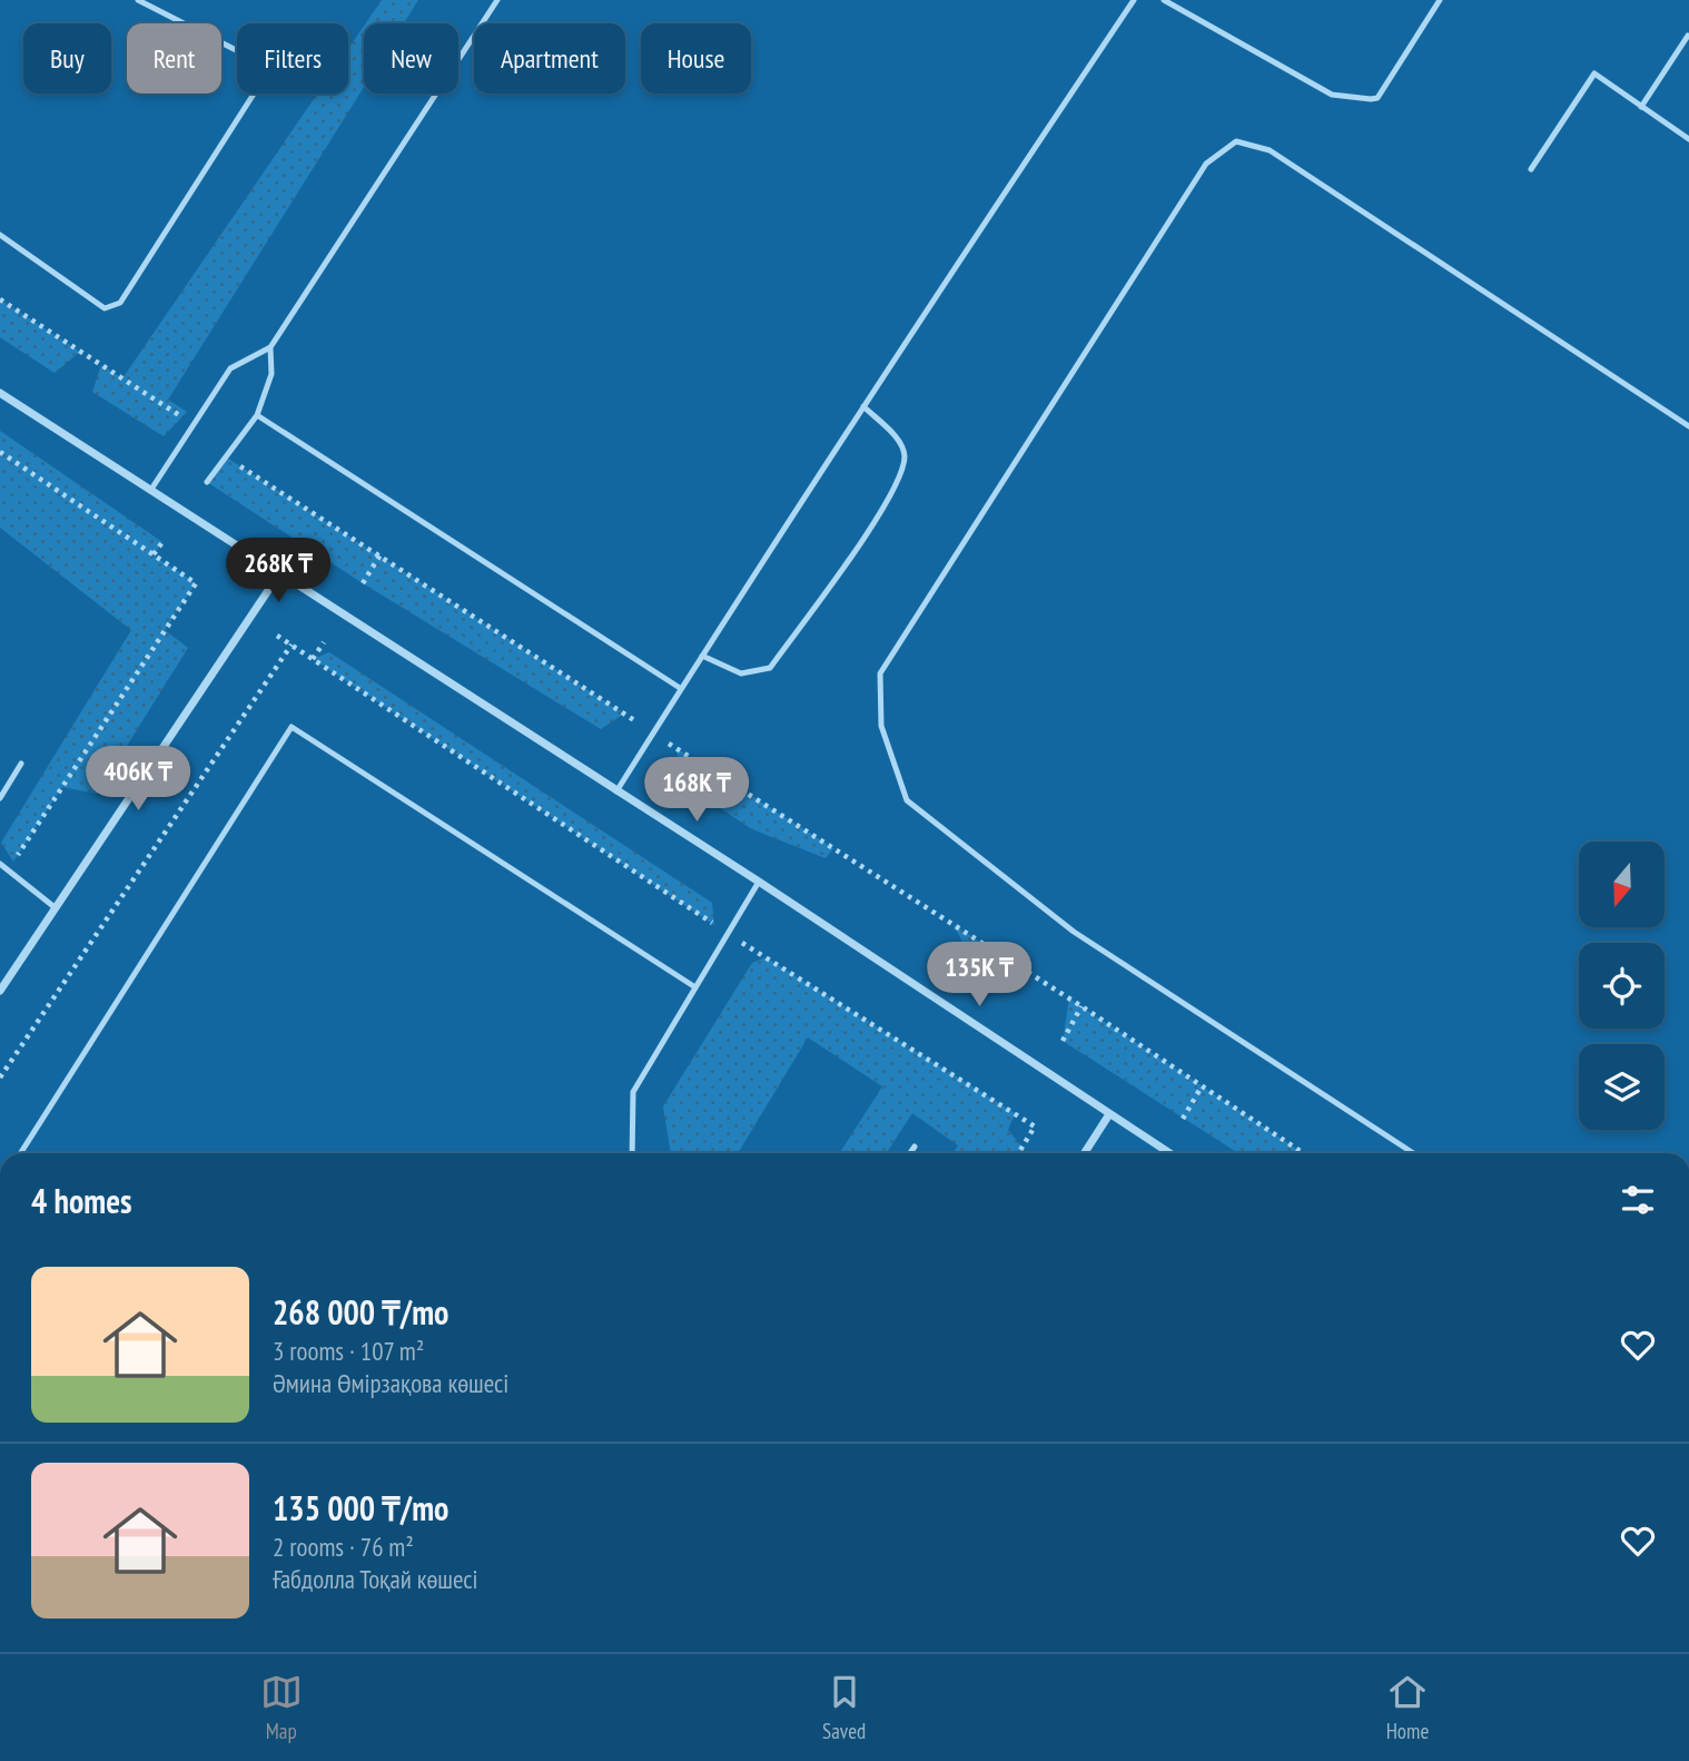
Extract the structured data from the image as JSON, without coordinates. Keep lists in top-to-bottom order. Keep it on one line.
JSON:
{"north":"bottom","page":{"chip":["Buy","Rent","Filters","New","Apartment","House"],"price":["268K ₸","406K ₸","168K ₸","135K ₸"],"heading":"4 homes","list":[{"name":"268 000 ₸/mo","note":"3 rooms · 107 m² · Әмина Өмірзақова көшесі"},{"name":"135 000 ₸/mo","note":"2 rooms · 76 m² · Ғабдолла Тоқай көшесі"}],"tabs":["Map","Saved","Home"]}}
